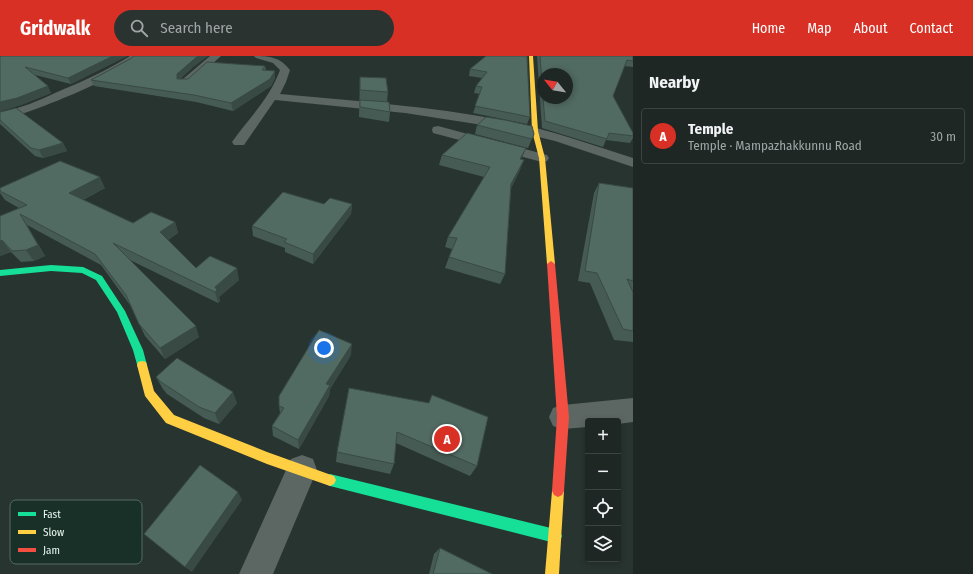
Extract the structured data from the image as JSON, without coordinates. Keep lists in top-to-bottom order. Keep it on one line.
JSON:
{"legend":["Fast","Slow","Jam"],"north":"top left","page":{"header":"Gridwalk","search":"Search here","nav":["Home","Map","About","Contact"],"heading":"Nearby","list":[{"mark":"A","name":"Temple","note":"Temple · Mampazhakkunnu Road","value":"30 m"}],"map_buttons":["+","−"],"pins":"A"}}
